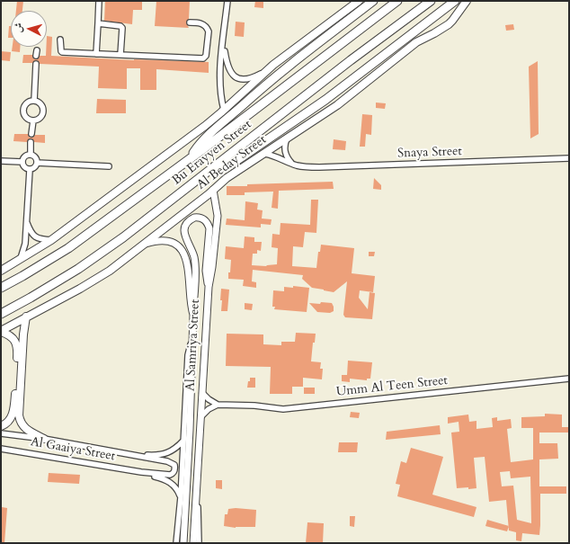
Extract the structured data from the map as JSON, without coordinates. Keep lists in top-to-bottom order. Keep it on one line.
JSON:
{"streets":{"highway":["Bu Erayyen Street"],"main road":["Al Beday Street"],"street":["Snaya Street","Al Samriya Street","Umm Al Teen Street","Al Gaaiya Street"]},"crossings":[["Snaya Street","Al Beday Street"],["Al Beday Street","Al Samriya Street"],["Al Samriya Street","Al Gaaiya Street"]],"north":"left"}
